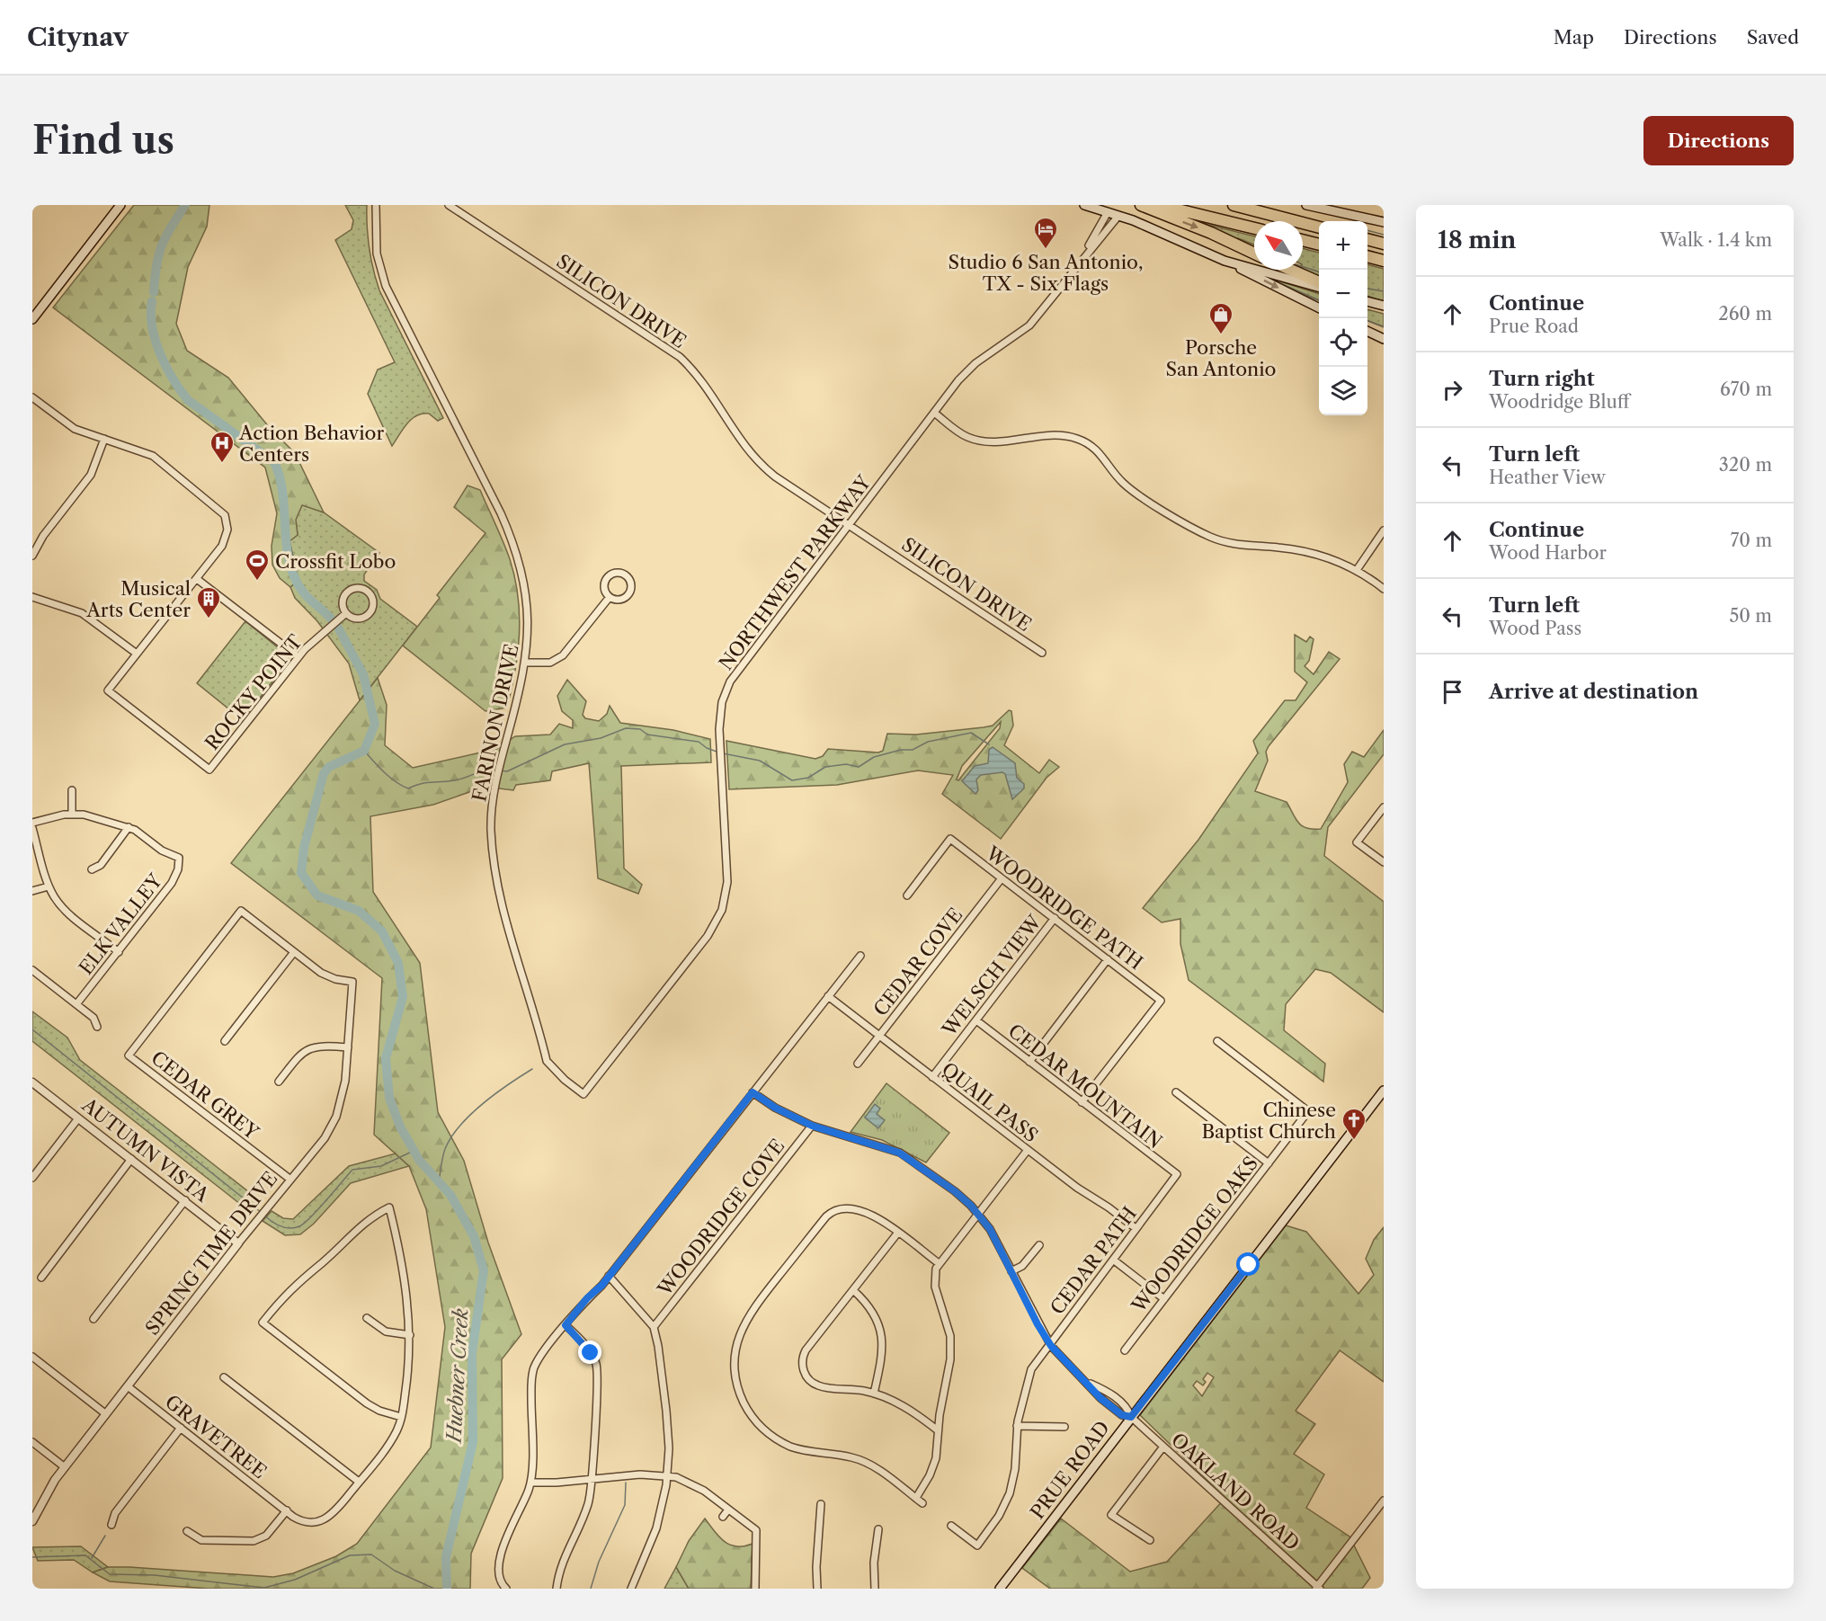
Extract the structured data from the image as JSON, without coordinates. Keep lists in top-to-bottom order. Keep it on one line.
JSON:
{"streets":{"main road":["PRUE ROAD"],"street":["SILICON DRIVE","NORTHWEST PARKWAY","ROCKY POINT","FARINON DRIVE","WOODRIDGE PATH","ELK VALLEY","CEDAR COVE","WELSCH VIEW","CEDAR MOUNTAIN","CEDAR GREY","QUAIL PASS","AUTUMN VISTA","WOODRIDGE COVE","WOODRIDGE OAKS","SPRING TIME DRIVE","CEDAR PATH","GRAVETREE","OAKLAND ROAD"]},"crossings":[["SILICON DRIVE","NORTHWEST PARKWAY"],["NORTHWEST PARKWAY","FARINON DRIVE"],["WOODRIDGE PATH","CEDAR COVE"],["WOODRIDGE PATH","WELSCH VIEW"],["WOODRIDGE PATH","CEDAR MOUNTAIN"],["CEDAR COVE","QUAIL PASS"],["WELSCH VIEW","CEDAR MOUNTAIN"],["WELSCH VIEW","QUAIL PASS"],["CEDAR MOUNTAIN","CEDAR PATH"],["CEDAR GREY","SPRING TIME DRIVE"],["QUAIL PASS","CEDAR PATH"],["AUTUMN VISTA","SPRING TIME DRIVE"],["WOODRIDGE COVE","OAKLAND ROAD"],["SPRING TIME DRIVE","GRAVETREE"],["CEDAR PATH","OAKLAND ROAD"],["PRUE ROAD","OAKLAND ROAD"]],"water":["Huebner Creek"],"places":{"hotel":["Studio 6 San Antonio, TX - Six Flags"],"shop":["Porsche San Antonio"],"hospital":["Action Behavior Centers"],"sports":["Crossfit Lobo"],"building":["Musical Arts Center"],"church":["Chinese Baptist Church"]},"north":"top left","page":{"header":"Citynav","nav":["Map","Directions","Saved"],"buttons":"Directions","title":"Find us","heading":["18 min","Walk · 1.4 km"],"map_buttons":["+","−"],"list":[["Continue","Prue Road","260 m"],["Turn right","Woodridge Bluff","670 m"],["Turn left","Heather View","320 m"],["Continue","Wood Harbor","70 m"],["Turn left","Wood Pass","50 m"],"Arrive at destination"]}}
